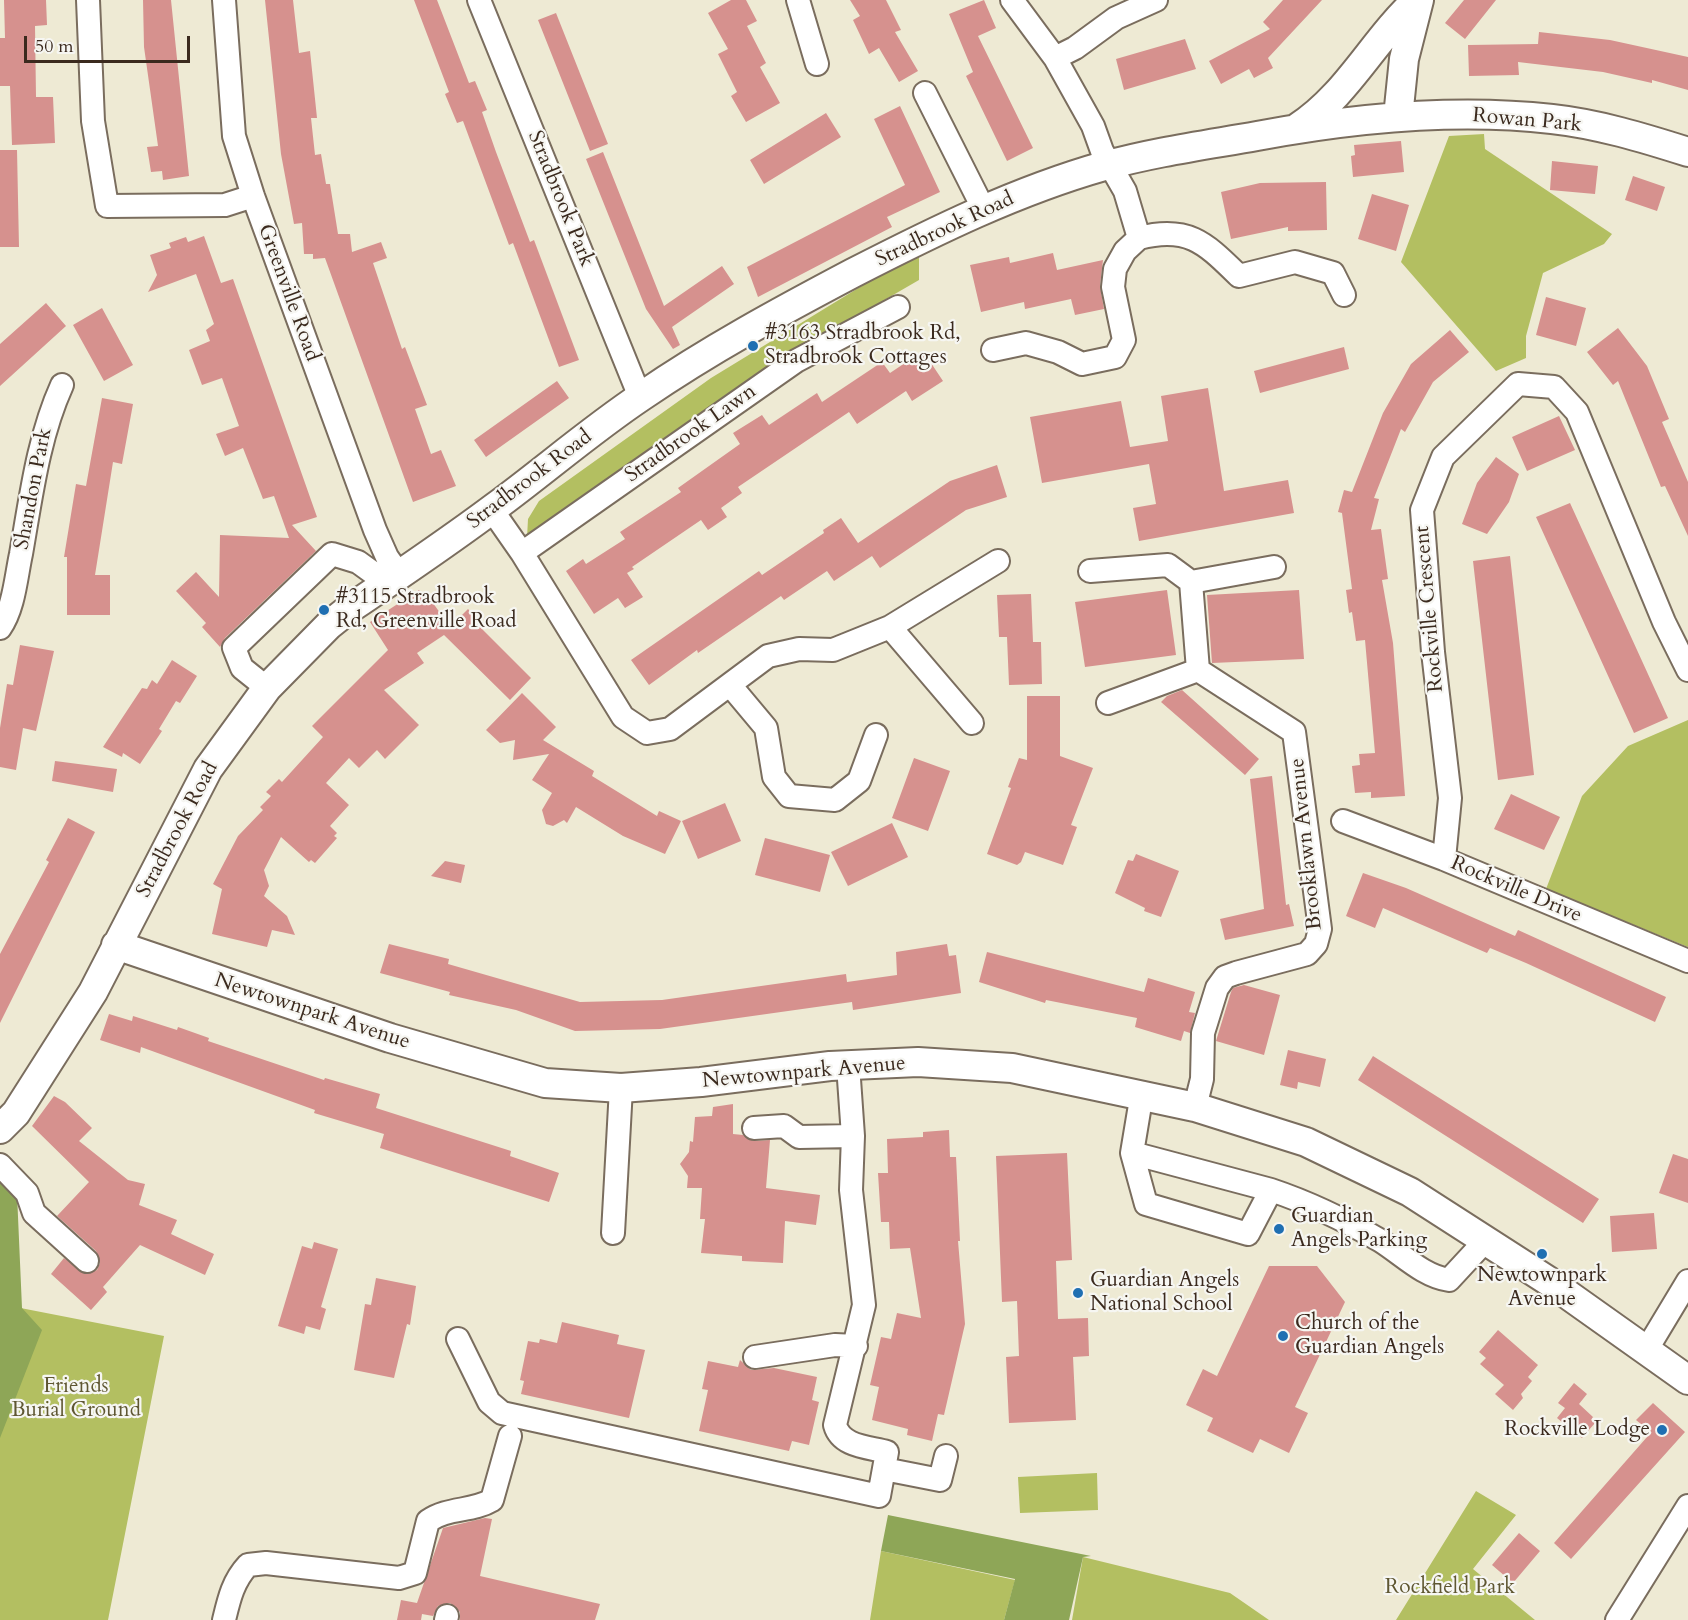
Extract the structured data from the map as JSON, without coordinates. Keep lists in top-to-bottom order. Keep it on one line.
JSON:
{"streets":{"main road":["Rowan Park","Stradbrook Road","Newtownpark Avenue"],"street":["Stradbrook Park","Greenville Road","Stradbrook Lawn","Shandon Park","Rockville Crescent","Brooklawn Avenue","Rockville Drive"]},"crossings":[["Rowan Park","Stradbrook Road"],["Stradbrook Park","Stradbrook Road"],["Stradbrook Road","Greenville Road"],["Stradbrook Road","Newtownpark Avenue"],["Rockville Crescent","Rockville Drive"],["Brooklawn Avenue","Newtownpark Avenue"]],"parks":["Friends Burial Ground","Rockfield Park"],"places":["#3163 Stradbrook Rd, Stradbrook Cottages","#3115 Stradbrook Rd, Greenville Road","Guardian Angels Parking","Newtownpark Avenue","Guardian Angels National School","Church of the Guardian Angels","Rockville Lodge"],"scale_bar":"50 m"}
